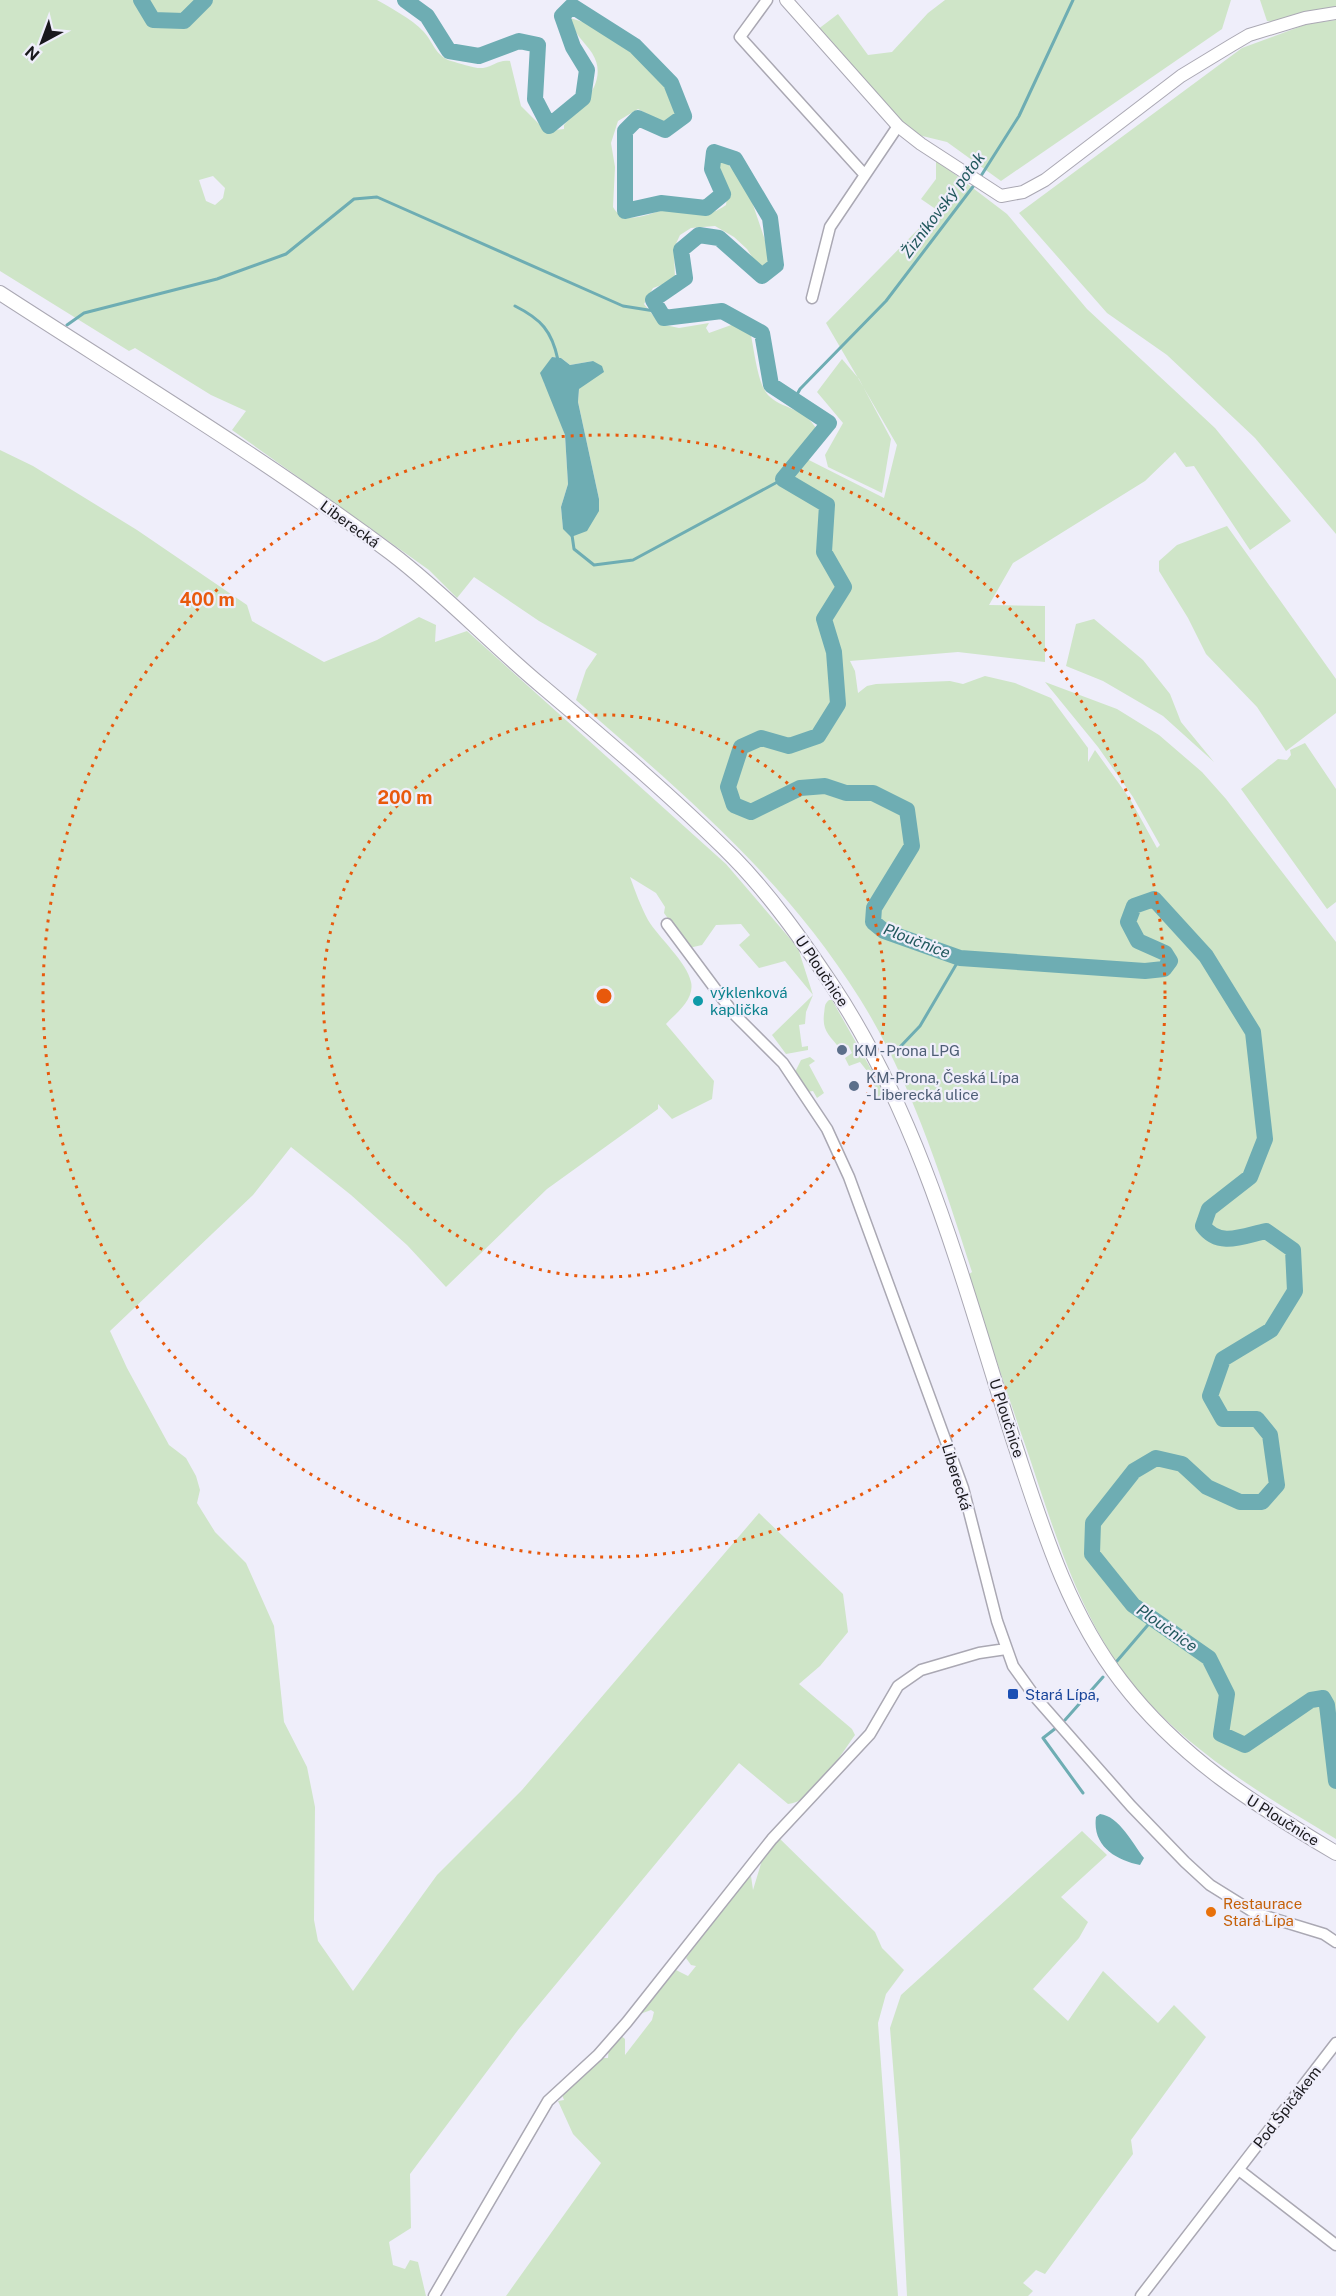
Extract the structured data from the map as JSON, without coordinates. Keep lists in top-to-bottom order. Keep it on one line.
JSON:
{"streets":{"main road":["Liberecká","U Ploučnice"],"street":["Pod Špičákem"]},"crossings":[["Liberecká","U Ploučnice"]],"water":["Žizníkovský potok","Ploučnice"],"places":{"other":["výklenková kaplička","KM - Prona LPG","KM-Prona, Česká Lípa - Liberecká ulice","Restaurace Stará Lípa"],"transit":["Stará Lípa,"]},"north":"bottom left","rings":["400 m","200 m"]}
